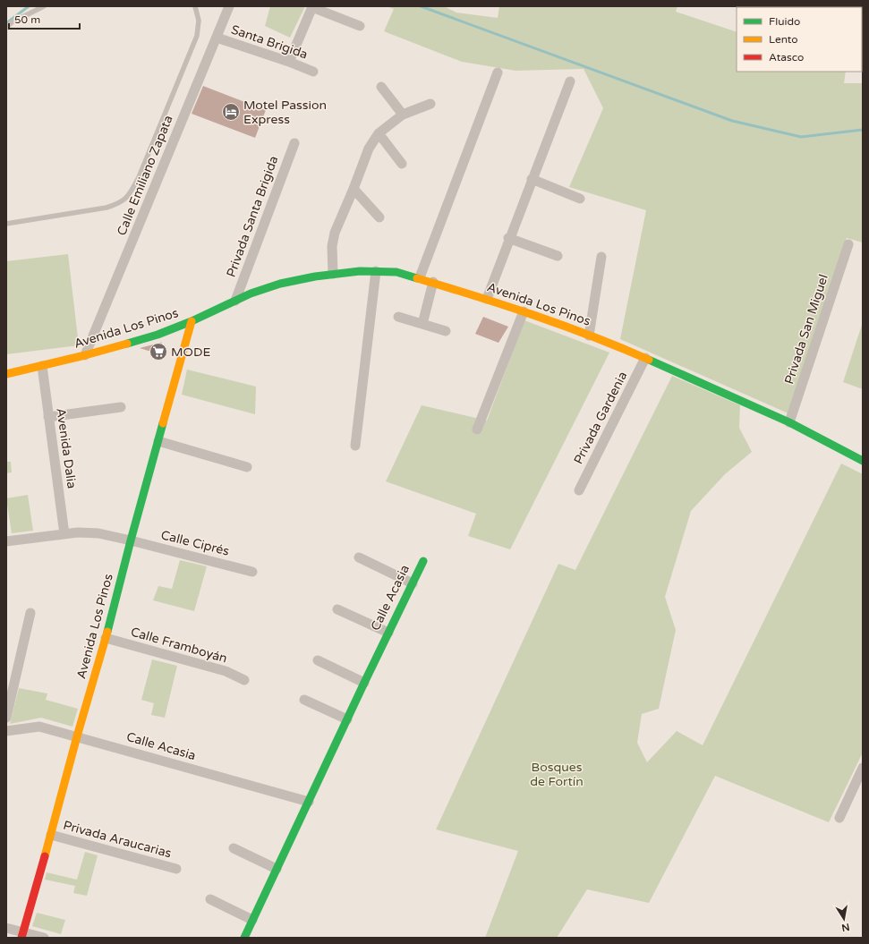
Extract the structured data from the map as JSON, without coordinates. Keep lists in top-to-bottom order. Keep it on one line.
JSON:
{"streets":{"street":["Santa Brigida","Calle Emiliano Zapata","Privada Santa Brigida","Avenida Los Pinos","Privada San Miguel","Privada Gardenia","Avenida Dalia","Calle Ciprés","Calle Acasia","Calle Framboyán","Privada Araucarias"]},"crossings":[["Santa Brigida","Calle Emiliano Zapata"],["Calle Emiliano Zapata","Avenida Los Pinos"],["Privada Santa Brigida","Avenida Los Pinos"],["Avenida Los Pinos","Privada San Miguel"],["Avenida Los Pinos","Privada Gardenia"],["Avenida Los Pinos","Avenida Dalia"],["Avenida Los Pinos","Calle Ciprés"],["Avenida Los Pinos","Calle Acasia"],["Avenida Los Pinos","Calle Framboyán"],["Avenida Los Pinos","Privada Araucarias"],["Avenida Dalia","Calle Ciprés"]],"parks":["Bosques de Fortín"],"places":{"hotel":["Motel Passion Express"],"supermarket":["MODE"]},"legend":["Fluido","Lento","Atasco"],"scale_bar":"50 m","north":"bottom"}
